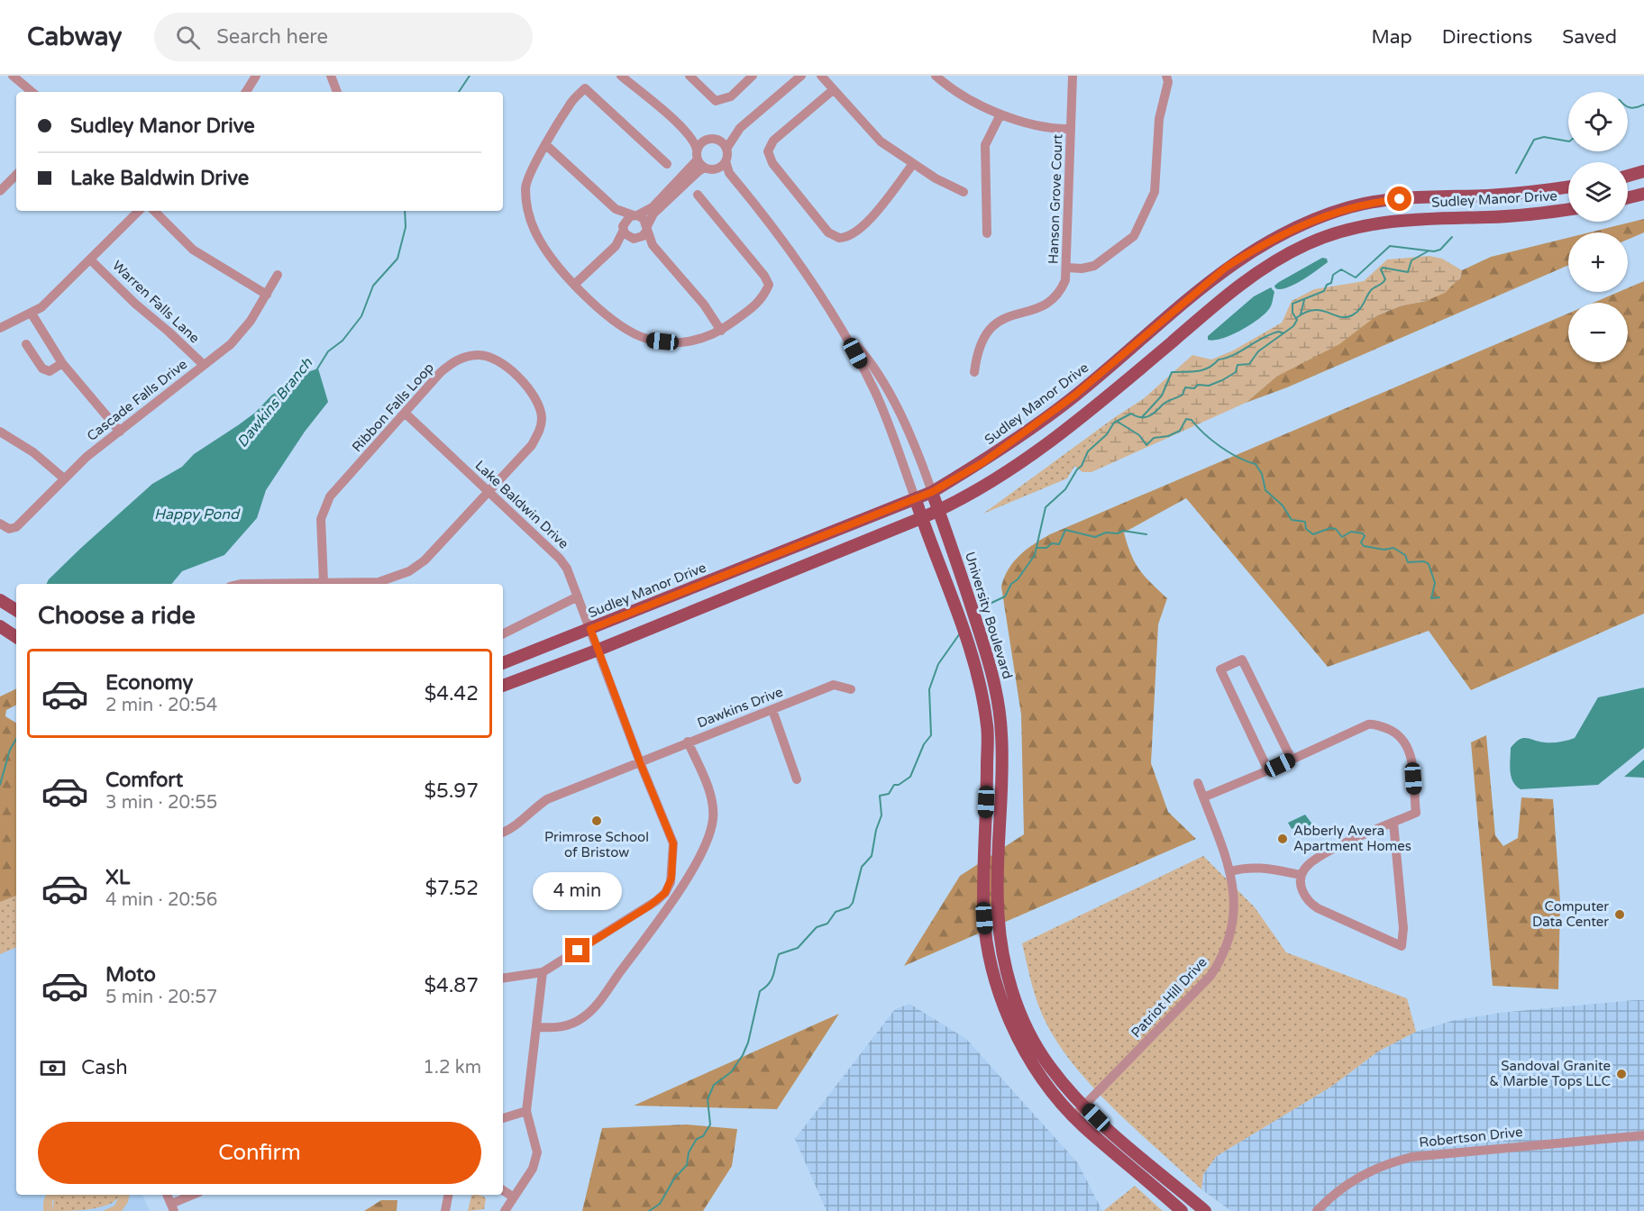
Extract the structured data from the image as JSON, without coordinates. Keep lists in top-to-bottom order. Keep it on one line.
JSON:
{"streets":{"main road":["Sudley Manor Drive","University Boulevard"],"street":["Hanson Grove Court","Warren Falls Lane","Cascade Falls Drive","Ribbon Falls Loop","Lake Baldwin Drive","Dawkins Drive","Patriot Hill Drive","Robertson Drive"]},"crossings":[["Sudley Manor Drive","Lake Baldwin Drive"],["Sudley Manor Drive","University Boulevard"],["Warren Falls Lane","Cascade Falls Drive"],["Ribbon Falls Loop","Lake Baldwin Drive"],["Lake Baldwin Drive","Dawkins Drive"],["University Boulevard","Patriot Hill Drive"]],"water":["Dawkins Branch","Happy Pond"],"places":["Primrose School of Bristow","Abberly Avera Apartment Homes","Computer Data Center","Sandoval Granite & Marble Tops LLC"],"page":{"header":"Cabway","search":"Search here","nav":["Map","Directions","Saved"],"map_buttons":["+","−"],"banner":["Sudley Manor Drive","Lake Baldwin Drive"],"heading":"Choose a ride","list":[{"name":"Economy","note":"2 min · 20:54","value":"$4.42"},{"name":"Comfort","note":"3 min · 20:55","value":"$5.97"},{"name":"XL","note":"4 min · 20:56","value":"$7.52"},{"name":"Moto","note":"5 min · 20:57","value":"$4.87"}],"bubble":"4 min","pay":["Cash","1.2 km"],"buttons":"Confirm"}}
